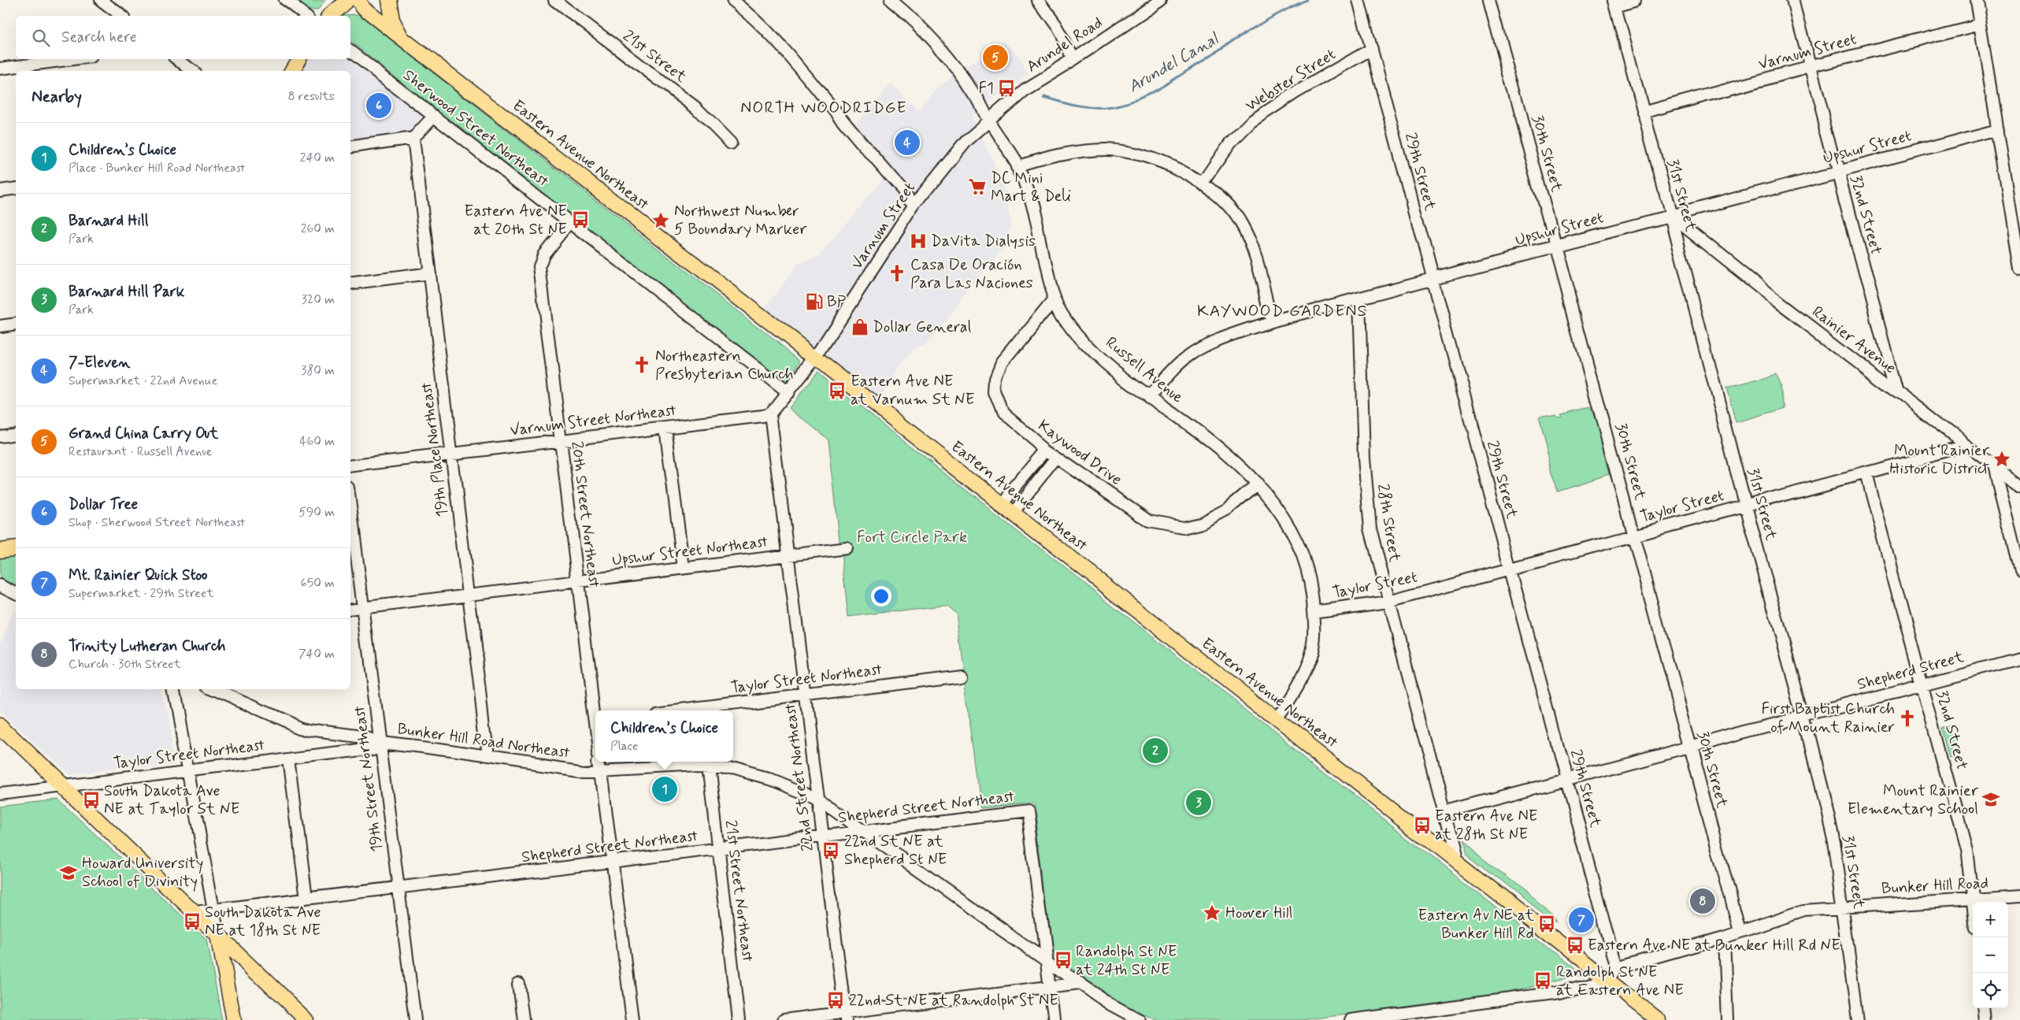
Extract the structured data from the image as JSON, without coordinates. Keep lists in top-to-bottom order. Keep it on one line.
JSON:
{"streets":{"main road":["Eastern Avenue Northeast"],"street":["Arundel Road","Varnum Street","21st Street","Webster Street","Sherwood Street Northeast","Upshur Street","30th Street","29th Street","31st Street","32nd Street","Rainier Avenue","Russell Avenue","Varnum Street Northeast","19th Place Northeast","Kaywood Drive","Taylor Street","20th Street Northeast","28th Street","Upshur Street Northeast","Shepherd Street","Taylor Street Northeast","Bunker Hill Road Northeast","22nd Street Northeast","19th Street Northeast","Shepherd Street Northeast","Bunker Hill Road","21st Street Northeast"]},"crossings":[["Arundel Road","Varnum Street"],["Arundel Road","Russell Avenue"],["Varnum Street","Eastern Avenue Northeast"],["Varnum Street","31st Street"],["Varnum Street","32nd Street"],["Varnum Street","Russell Avenue"],["Webster Street","29th Street"],["Sherwood Street Northeast","20th Street Northeast"],["Upshur Street","30th Street"],["Upshur Street","29th Street"],["Upshur Street","31st Street"],["Upshur Street","32nd Street"],["Upshur Street","Rainier Avenue"],["Upshur Street","Russell Avenue"],["Upshur Street","28th Street"],["30th Street","Taylor Street"],["30th Street","Shepherd Street"],["30th Street","Bunker Hill Road"],["Eastern Avenue Northeast","Russell Avenue"],["Eastern Avenue Northeast","28th Street"],["29th Street","Taylor Street"],["29th Street","Shepherd Street"],["29th Street","Bunker Hill Road"],["31st Street","Rainier Avenue"],["31st Street","Taylor Street"],["31st Street","Shepherd Street"],["31st Street","Bunker Hill Road"],["32nd Street","Rainier Avenue"],["32nd Street","Taylor Street"],["32nd Street","Shepherd Street"],["32nd Street","Bunker Hill Road"],["Rainier Avenue","Taylor Street"],["Russell Avenue","Kaywood Drive"],["Russell Avenue","Taylor Street"],["Varnum Street Northeast","19th Place Northeast"],["Varnum Street Northeast","20th Street Northeast"],["Varnum Street Northeast","22nd Street Northeast"],["19th Place Northeast","Upshur Street Northeast"],["19th Place Northeast","Bunker Hill Road Northeast"],["Taylor Street","28th Street"],["20th Street Northeast","Upshur Street Northeast"],["28th Street","Shepherd Street"],["Upshur Street Northeast","22nd Street Northeast"],["Upshur Street Northeast","19th Street Northeast"],["Taylor Street Northeast","Bunker Hill Road Northeast"],["Taylor Street Northeast","22nd Street Northeast"],["Taylor Street Northeast","19th Street Northeast"],["Bunker Hill Road Northeast","22nd Street Northeast"],["Bunker Hill Road Northeast","19th Street Northeast"],["Bunker Hill Road Northeast","Shepherd Street Northeast"],["Bunker Hill Road Northeast","21st Street Northeast"],["22nd Street Northeast","Shepherd Street Northeast"],["19th Street Northeast","Shepherd Street Northeast"],["Shepherd Street Northeast","21st Street Northeast"]],"districts":["NORTH WOODRIDGE","KAYWOOD GARDENS"],"water":["Arundel Canal"],"parks":["Fort Circle Park"],"places":{"bus stop":["F1","Eastern Ave NE at 20th St NE","Eastern Ave NE at Varnum St NE","South Dakota Ave NE at Taylor St NE","Eastern Ave NE at 28th St NE","22nd St NE at Shepherd St NE","South Dakota Ave NE at 18th St NE","Eastern Av NE at Bunker Hill Rd","Eastern Ave NE at Bunker Hill Rd NE","Randolph St NE at 24th St NE","Randolph St NE at Eastern Ave NE","22nd St NE at Randolph St NE"],"supermarket":["DC Mini Mart & Deli"],"place":["Northwest Number 5 Boundary Marker","Mount Rainier Historic District","Hoover Hill"],"hospital":["DaVita Dialysis"],"church":["Casa De Oración Para Las Naciones","Northeastern Presbyterian Church","First Baptist Church of Mount Rainier"],"fuel station":["BP"],"shop":["Dollar General"],"school or university":["Mount Rainier Elementary School","Howard University School of Divinity"]},"page":{"search":"Search here","pins":["5","6","4","2","1","3","8","7"],"heading":["Nearby","8 results"],"list":[{"mark":"1","name":"Children’s Choice","note":"Place · Bunker Hill Road Northeast","value":"240 m"},{"mark":"2","name":"Barnard Hill","note":"Park","value":"260 m"},{"mark":"3","name":"Barnard Hill Park","note":"Park","value":"320 m"},{"mark":"4","name":"7-Eleven","note":"Supermarket · 22nd Avenue","value":"380 m"},{"mark":"5","name":"Grand China Carry Out","note":"Restaurant · Russell Avenue","value":"460 m"},{"mark":"6","name":"Dollar Tree","note":"Shop · Sherwood Street Northeast","value":"590 m"},{"mark":"7","name":"Mt. Rainier Quick Stoo","note":"Supermarket · 29th Street","value":"650 m"},{"mark":"8","name":"Trinity Lutheran Church","note":"Church · 30th Street","value":"740 m"}],"popup":["Children’s Choice","Place"],"map_buttons":["+","−"]}}
